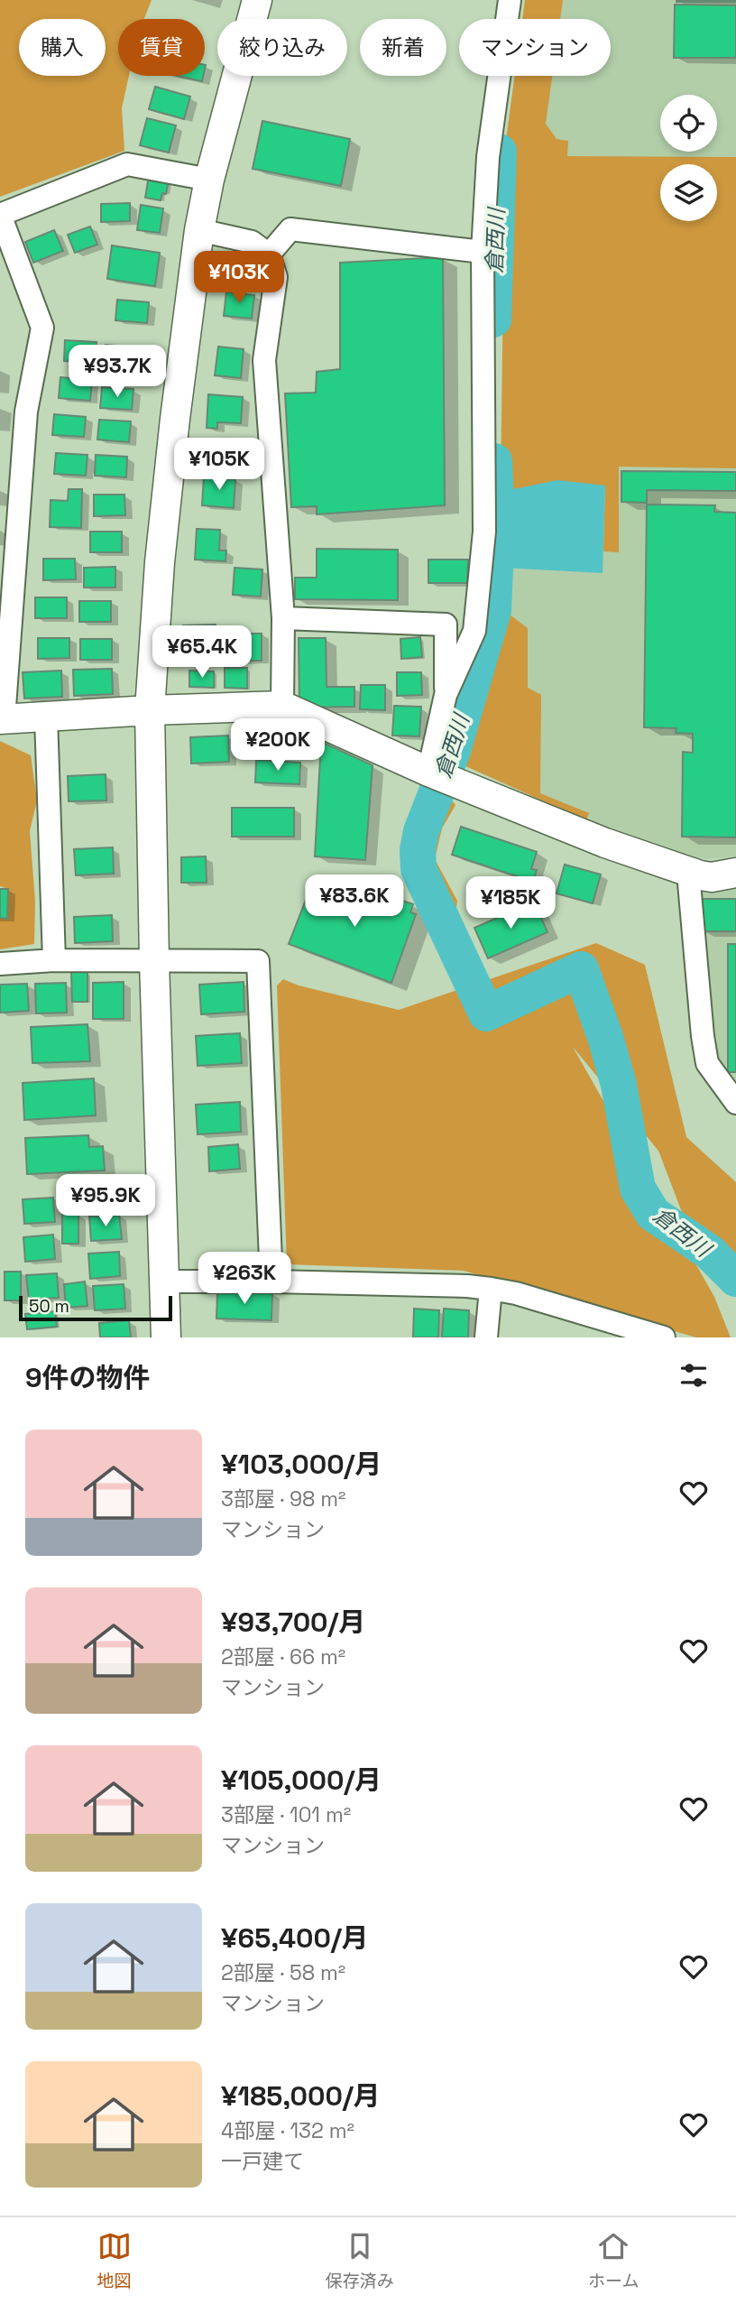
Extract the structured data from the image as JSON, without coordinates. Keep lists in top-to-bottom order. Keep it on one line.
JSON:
{"water":["倉西川"],"scale_bar":"50 m","page":{"chip":["購入","賃貸","絞り込み","新着","マンション"],"price":["¥103K","¥93.7K","¥105K","¥65.4K","¥200K","¥83.6K","¥185K","¥95.9K","¥263K"],"scale":"50 m","heading":"9件の物件","list":[{"name":"¥103,000/月","note":"3部屋 · 98 m² · マンション"},{"name":"¥93,700/月","note":"2部屋 · 66 m² · マンション"},{"name":"¥105,000/月","note":"3部屋 · 101 m² · マンション"},{"name":"¥65,400/月","note":"2部屋 · 58 m² · マンション"},{"name":"¥185,000/月","note":"4部屋 · 132 m² · 一戸建て"}],"tabs":["地図","保存済み","ホーム"]}}
